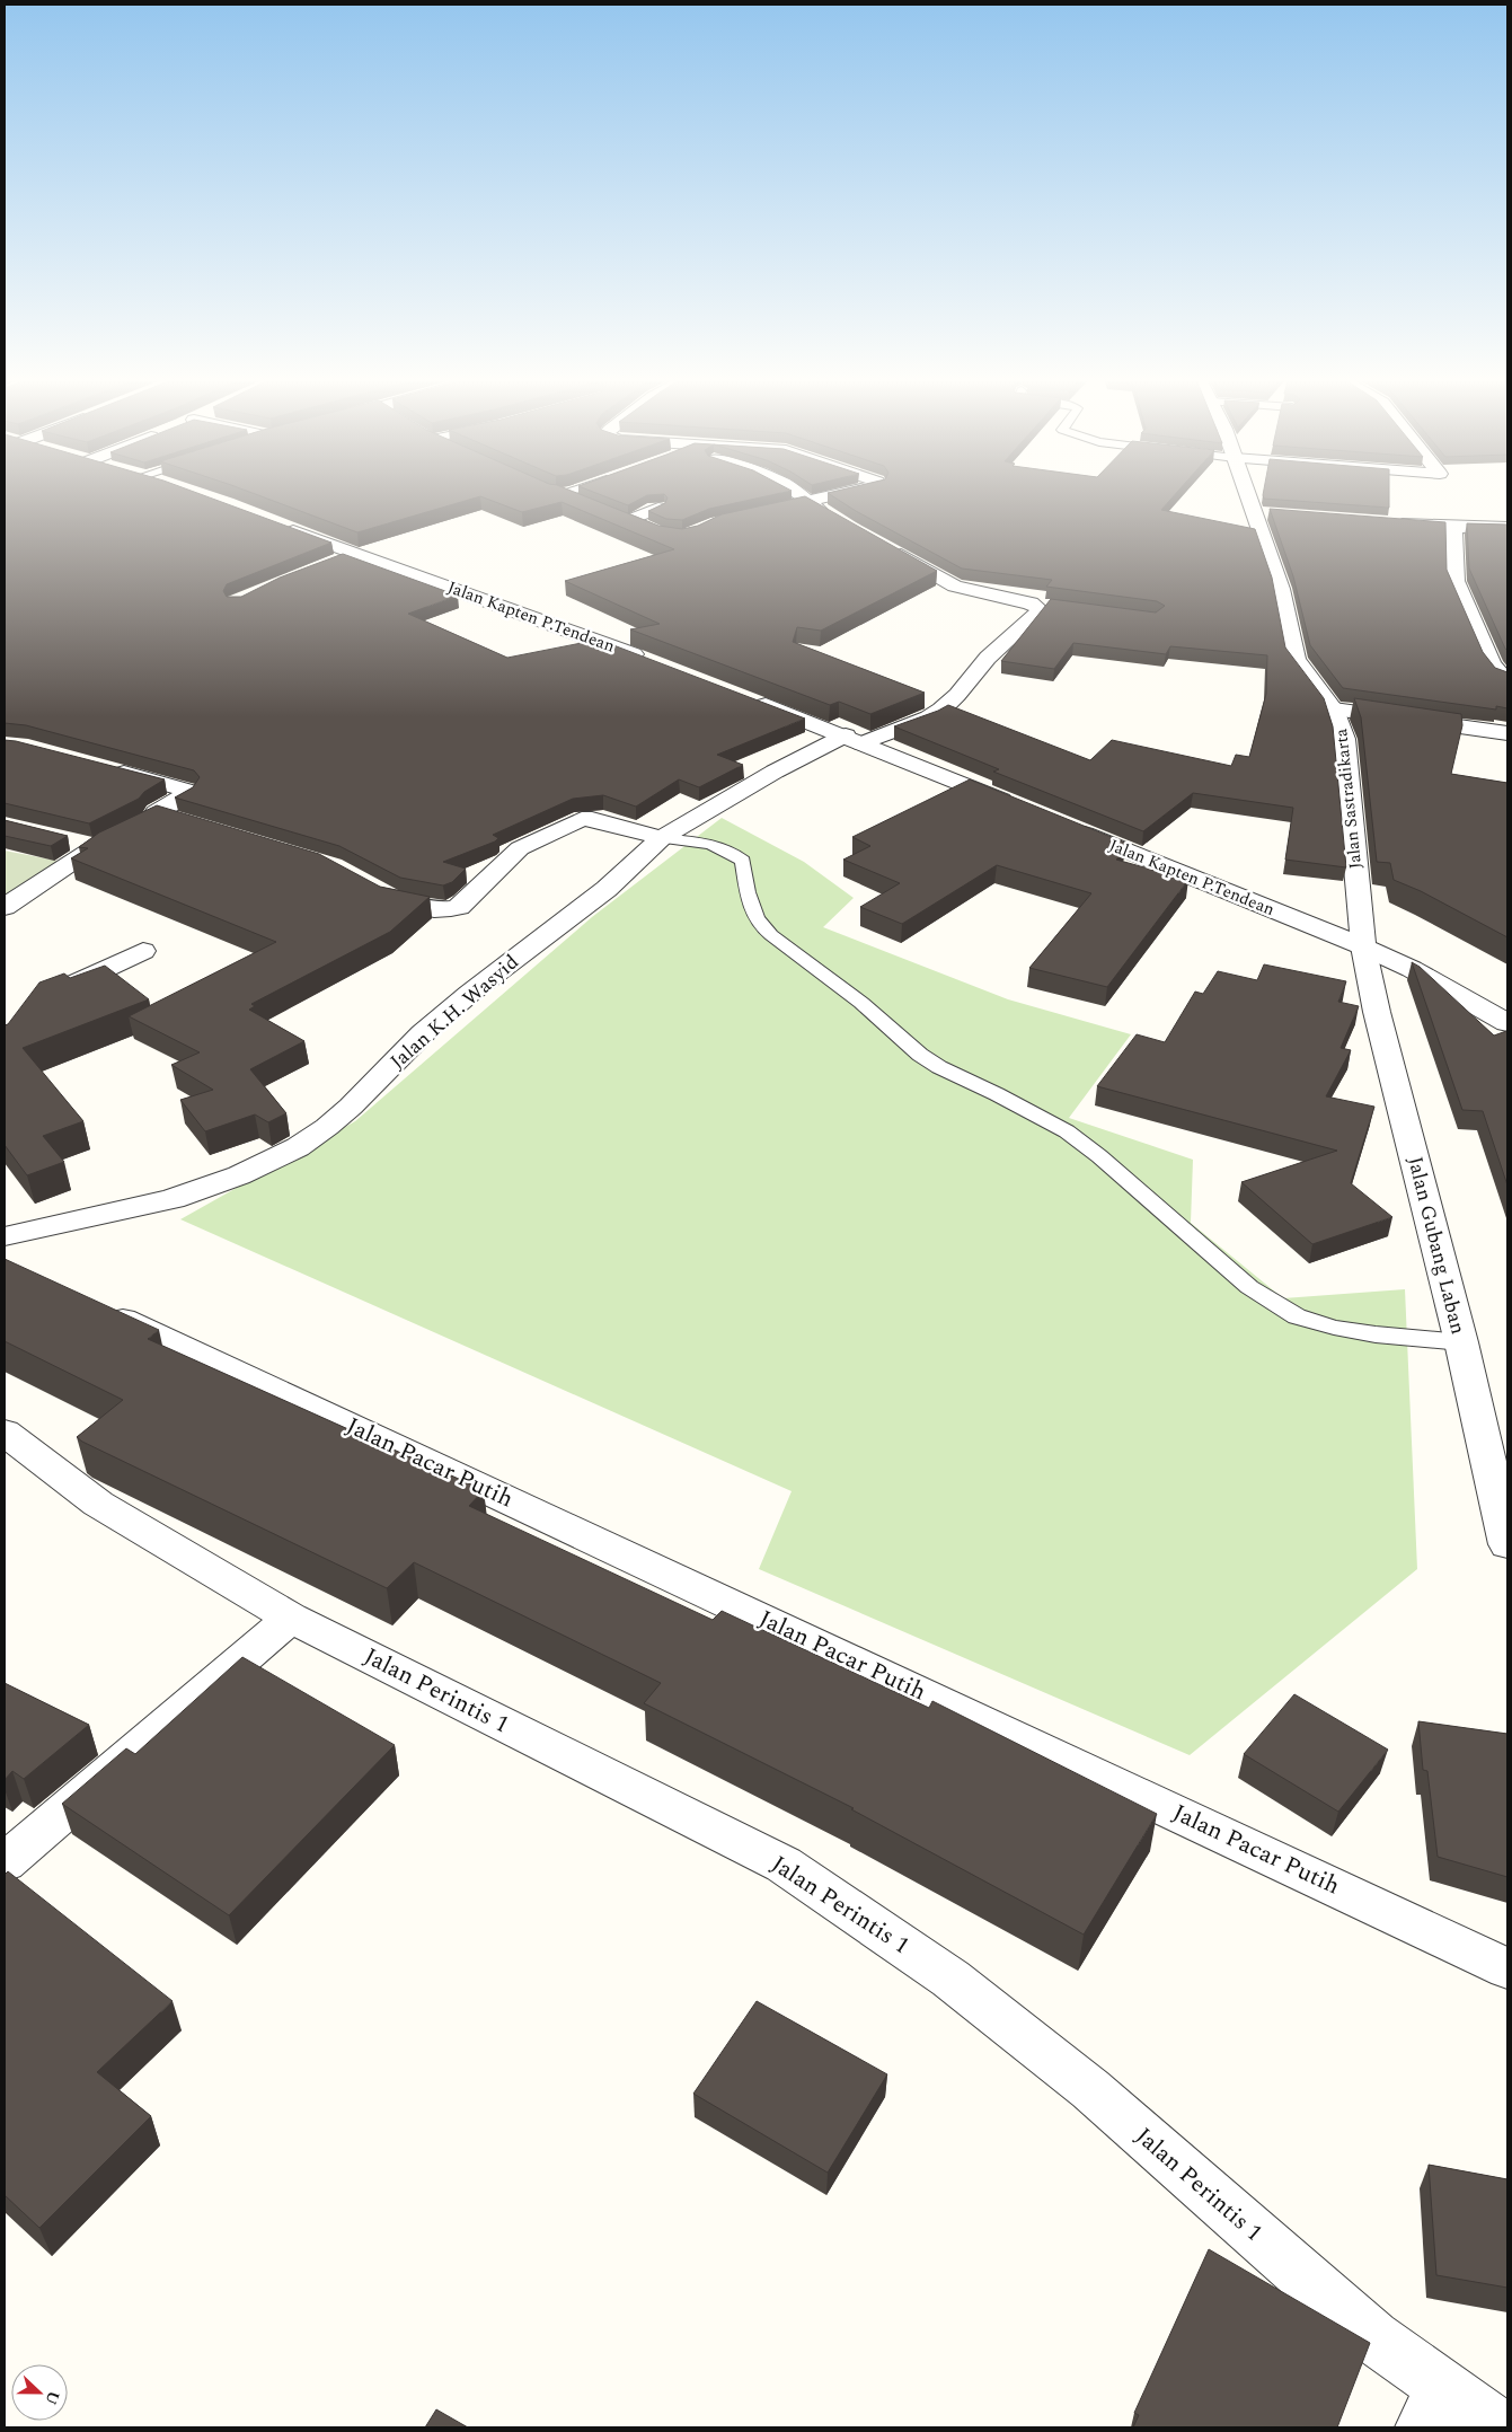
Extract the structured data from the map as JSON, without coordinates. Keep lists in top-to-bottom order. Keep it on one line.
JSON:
{"streets":{"street":["Jalan Kapten P.Tendean","Jalan Sastradikarta","Jalan K.H. Wasyid","Jalan Gubang Laban","Jalan Pacar Putih","Jalan Perintis 1"]},"crossings":[["Jalan Kapten P.Tendean","Jalan Sastradikarta"],["Jalan Kapten P.Tendean","Jalan Gubang Laban"],["Jalan Sastradikarta","Jalan Gubang Laban"]],"north":"right"}
